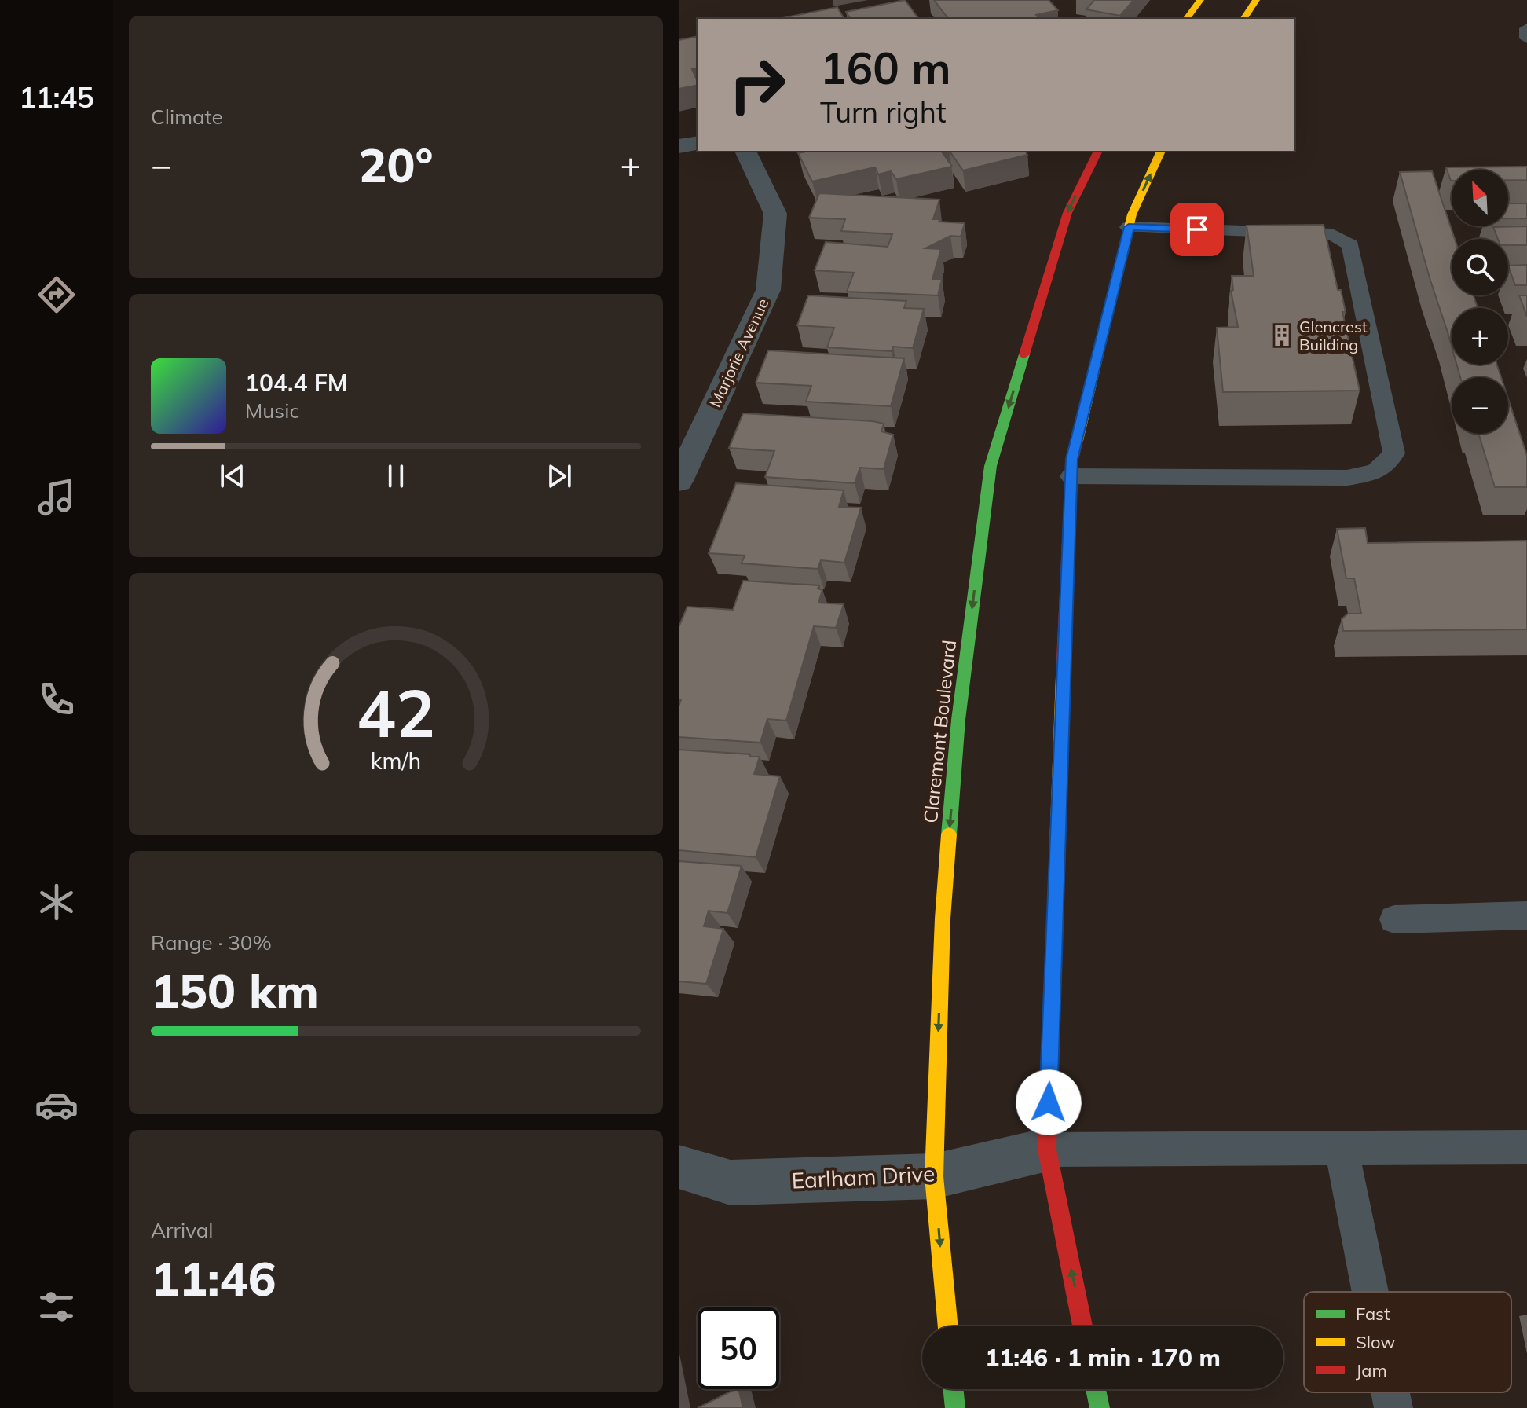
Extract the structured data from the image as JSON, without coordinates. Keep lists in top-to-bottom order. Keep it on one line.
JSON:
{"streets":{"main road":["Claremont Boulevard"],"street":["Marjorie Avenue","Earlham Drive"]},"crossings":[["Claremont Boulevard","Earlham Drive"]],"places":{"building":["Glencrest Building"]},"legend":["Fast","Slow","Jam"],"north":"top left","page":{"tabs":"11:45","tile":["Climate",["Range · 30%","150 km"],["Arrival","11:46"]],"turn":["160 m","Turn right"],"heat":["−","20°","+"],"map_buttons":["+","−"],"song":["104.4 FM","Music"],"limit":"50","trip":"11:46 · 1 min · 170 m","gauge":["42","km/h"]}}
